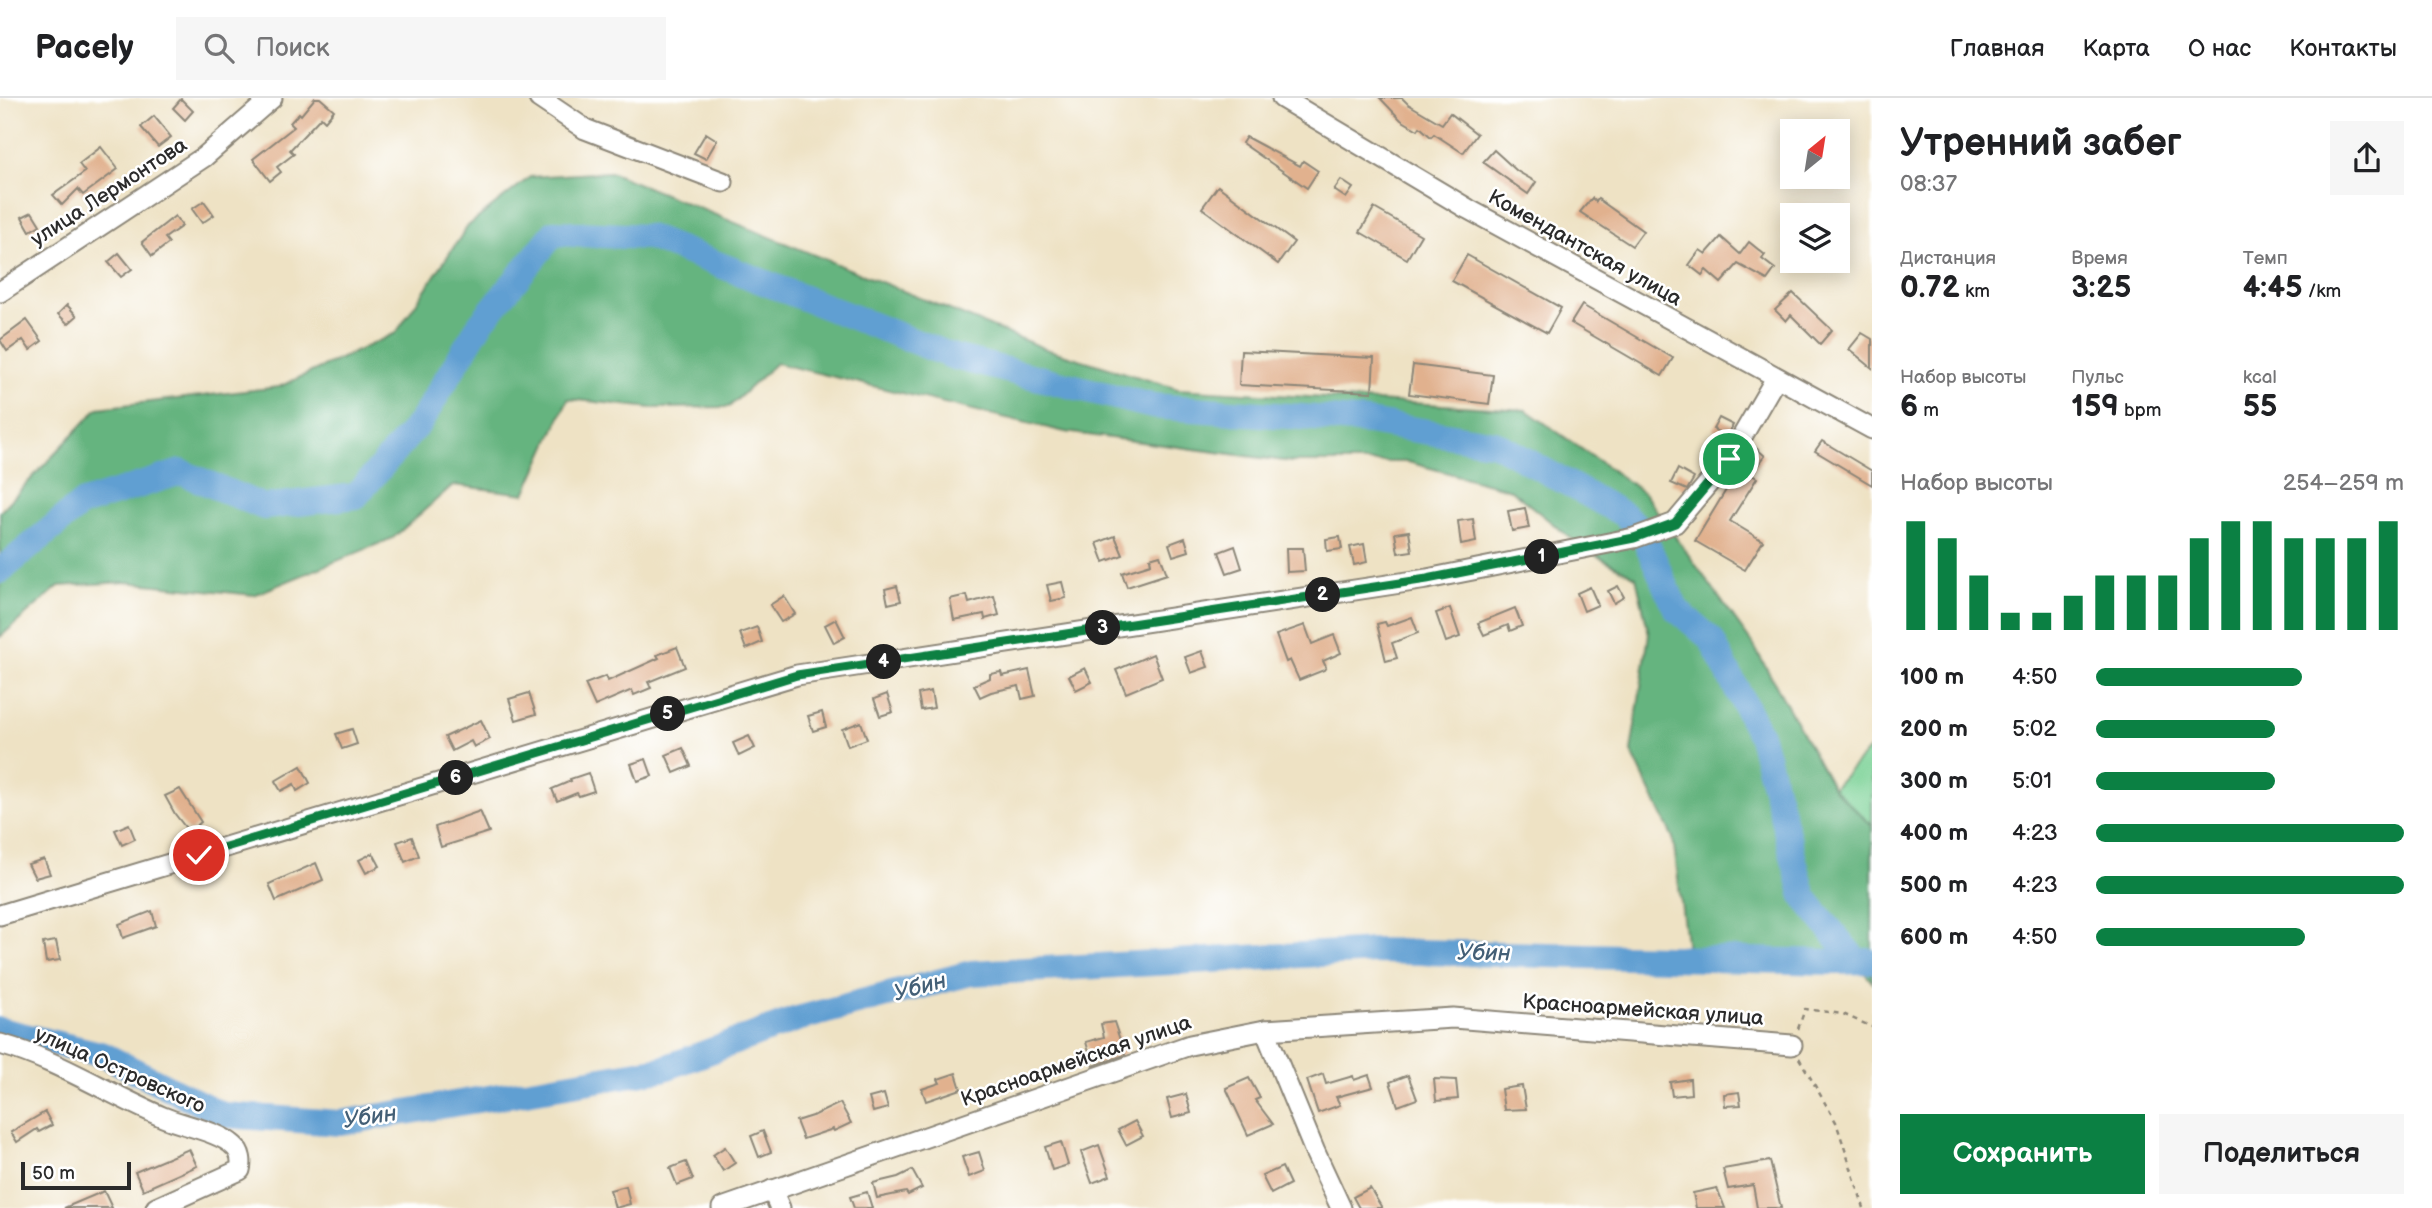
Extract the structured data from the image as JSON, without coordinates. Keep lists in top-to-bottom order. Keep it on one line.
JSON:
{"streets":{"street":["улица Лермонтова","Комендантская улица","Красноармейская улица","улица Островского"]},"water":["Убин"],"scale_bar":"50 m","north":"top right","page":{"header":"Pacely","search":"Поиск","nav":["Главная","Карта","О нас","Контакты"],"heading":["Утренний забег","08:37"],"stats":[["Дистанция","0.72 km"],["Время","3:25"],["Темп","4:45 /km"],["Набор высоты","6 m"],["Пульс","159 bpm"],["kcal","55"]],"chart":["Набор высоты","254–259 m"],"pins":["1","2","3","4","5","6"],"list":[{"name":"100 m","note":"4:50"},{"name":"200 m","note":"5:02"},{"name":"300 m","note":"5:01"},{"name":"400 m","note":"4:23"},{"name":"500 m","note":"4:23"},{"name":"600 m","note":"4:50"}],"buttons":["Сохранить","Поделиться"],"scale":"50 m"}}
